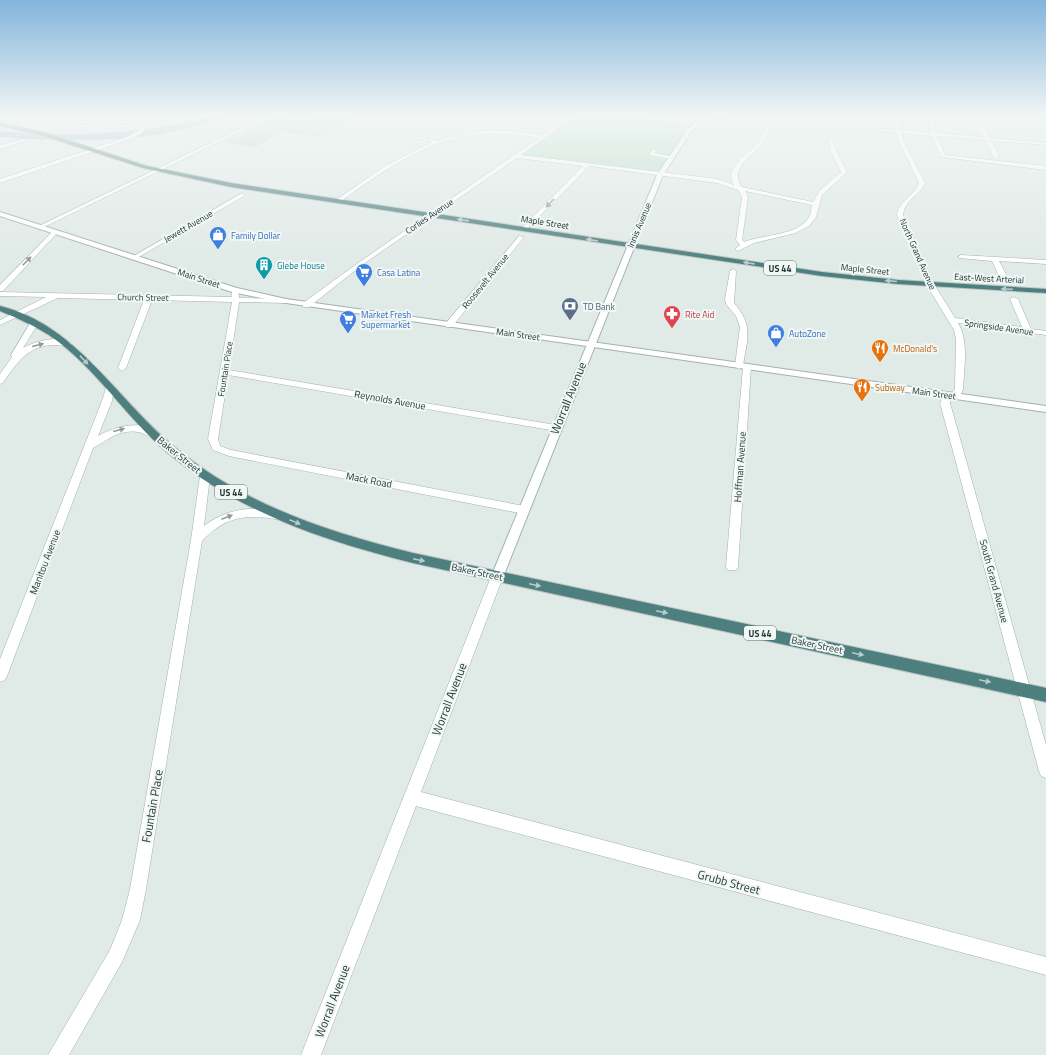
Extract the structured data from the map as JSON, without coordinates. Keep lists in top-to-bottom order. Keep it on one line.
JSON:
{"streets":{"highway":["Maple Street","US 44","East-West Arterial","Baker Street"],"street":["Corlies Avenue","Innis Avenue","Jewett Avenue","North Grand Avenue","Main Street","Roosevelt Avenue","Church Street","Springside Avenue","Fountain Place","Worrall Avenue","Reynolds Avenue","Hoffman Avenue","Mack Road","Manitou Avenue","South Grand Avenue","Grubb Street"]},"crossings":[["Corlies Avenue","Maple Street"],["Corlies Avenue","Main Street"],["Maple Street","Innis Avenue"],["Maple Street","North Grand Avenue"],["Maple Street","US 44"],["Maple Street","East-West Arterial"],["Maple Street","Roosevelt Avenue"],["Innis Avenue","Main Street"],["Innis Avenue","Worrall Avenue"],["Jewett Avenue","Main Street"],["North Grand Avenue","Main Street"],["North Grand Avenue","East-West Arterial"],["North Grand Avenue","Springside Avenue"],["North Grand Avenue","South Grand Avenue"],["US 44","Baker Street"],["US 44","South Grand Avenue"],["Main Street","Roosevelt Avenue"],["Main Street","Church Street"],["Main Street","Fountain Place"],["Main Street","Worrall Avenue"],["Main Street","Hoffman Avenue"],["Main Street","South Grand Avenue"],["Church Street","Fountain Place"],["Fountain Place","Reynolds Avenue"],["Fountain Place","Baker Street"],["Fountain Place","Mack Road"],["Worrall Avenue","Reynolds Avenue"],["Worrall Avenue","Baker Street"],["Worrall Avenue","Mack Road"],["Worrall Avenue","Grubb Street"],["Baker Street","Manitou Avenue"],["Baker Street","South Grand Avenue"]],"one_way":["Maple Street","East-West Arterial","Roosevelt Avenue","Baker Street"],"places":{"shop":["Family Dollar","AutoZone"],"building":["Glebe House"],"supermarket":["Casa Latina","Market Fresh Supermarket"],"bank":["TD Bank"],"pharmacy":["Rite Aid"],"restaurant":["McDonald's","Subway"]}}
